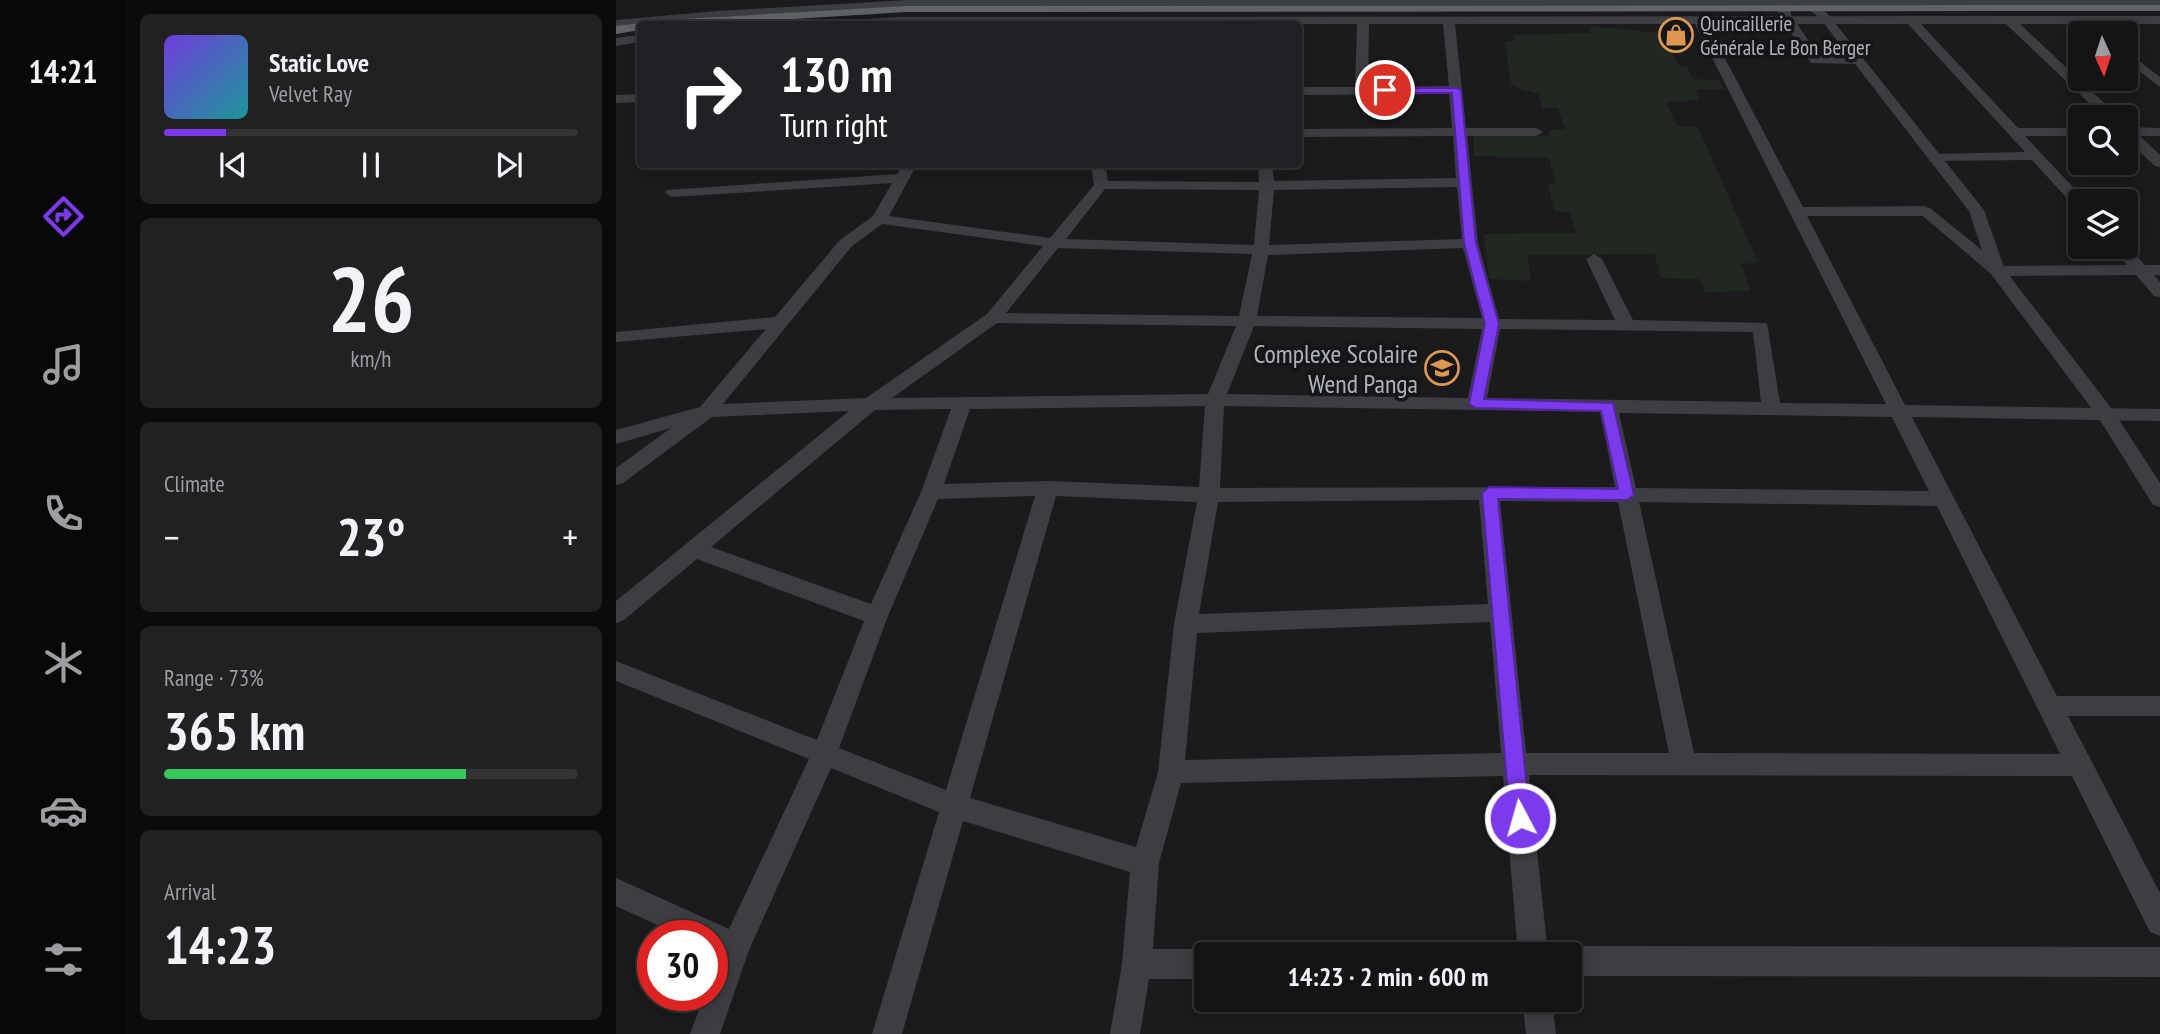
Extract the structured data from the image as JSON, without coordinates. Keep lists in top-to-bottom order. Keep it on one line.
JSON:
{"places":{"shop":["Quincaillerie Générale Le Bon Berger"],"school or university":["Complexe Scolaire Wend Panga"]},"north":"bottom","page":{"tabs":"14:21","turn":["130 m","Turn right"],"song":["Static Love","Velvet Ray"],"tile":[["26","km/h"],"Climate",["Range · 73%","365 km"],["Arrival","14:23"]],"heat":["−","23°","+"],"limit":"30","trip":"14:23 · 2 min · 600 m"}}
